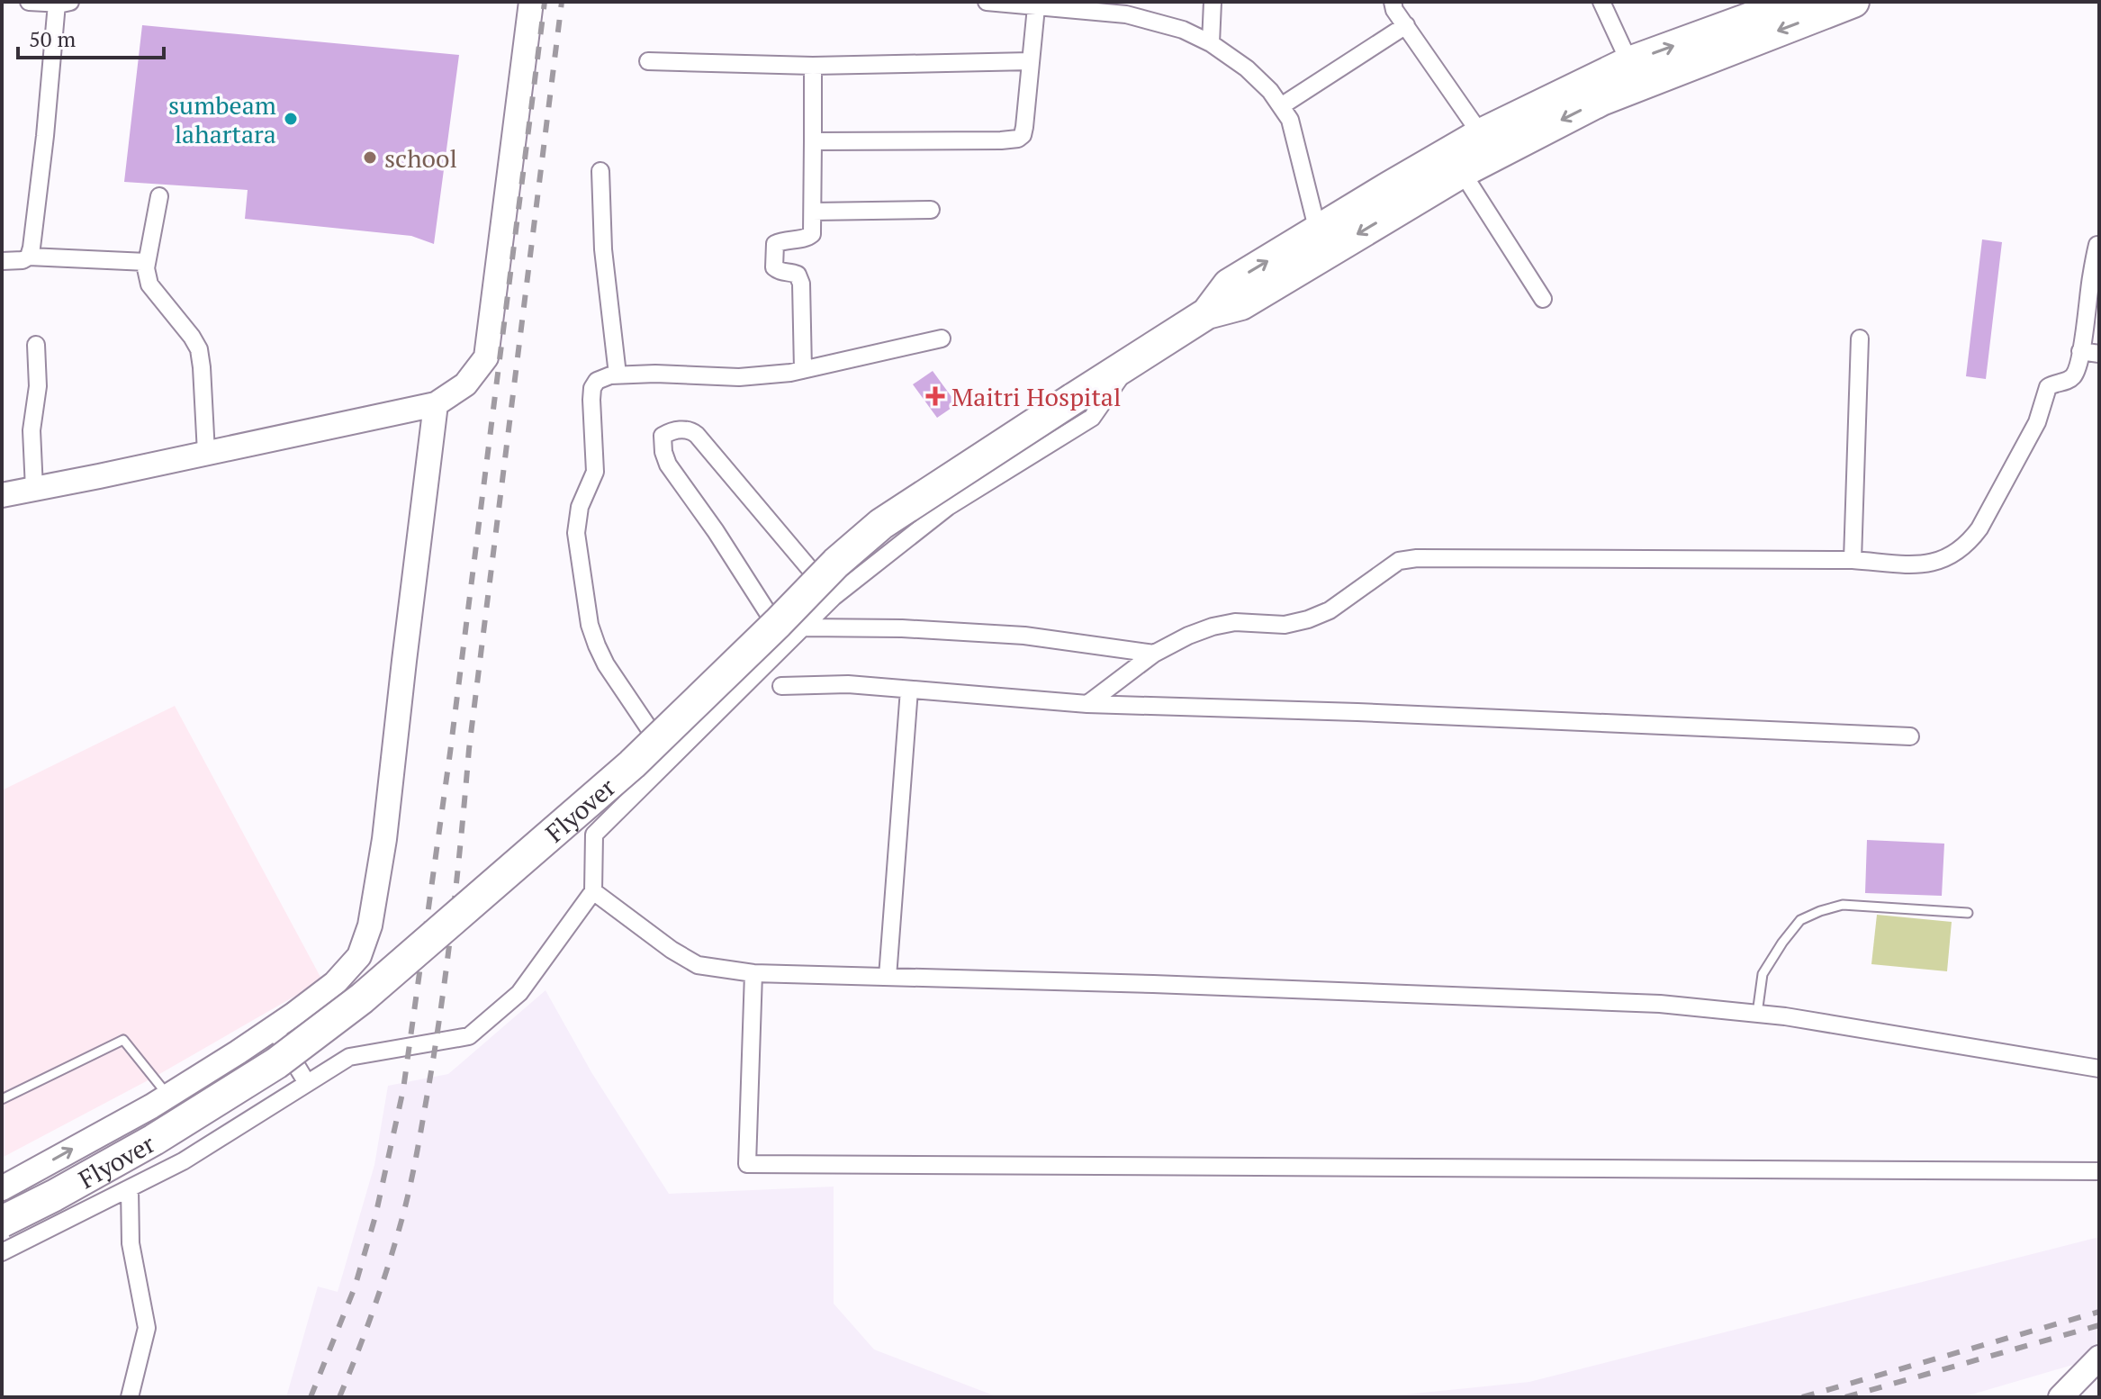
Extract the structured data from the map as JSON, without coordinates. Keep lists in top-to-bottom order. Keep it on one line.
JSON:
{"streets":{"highway":["Flyover"]},"places":{"other":["sumbeam lahartara","school"],"health":["Maitri Hospital"]},"scale_bar":"50 m"}
